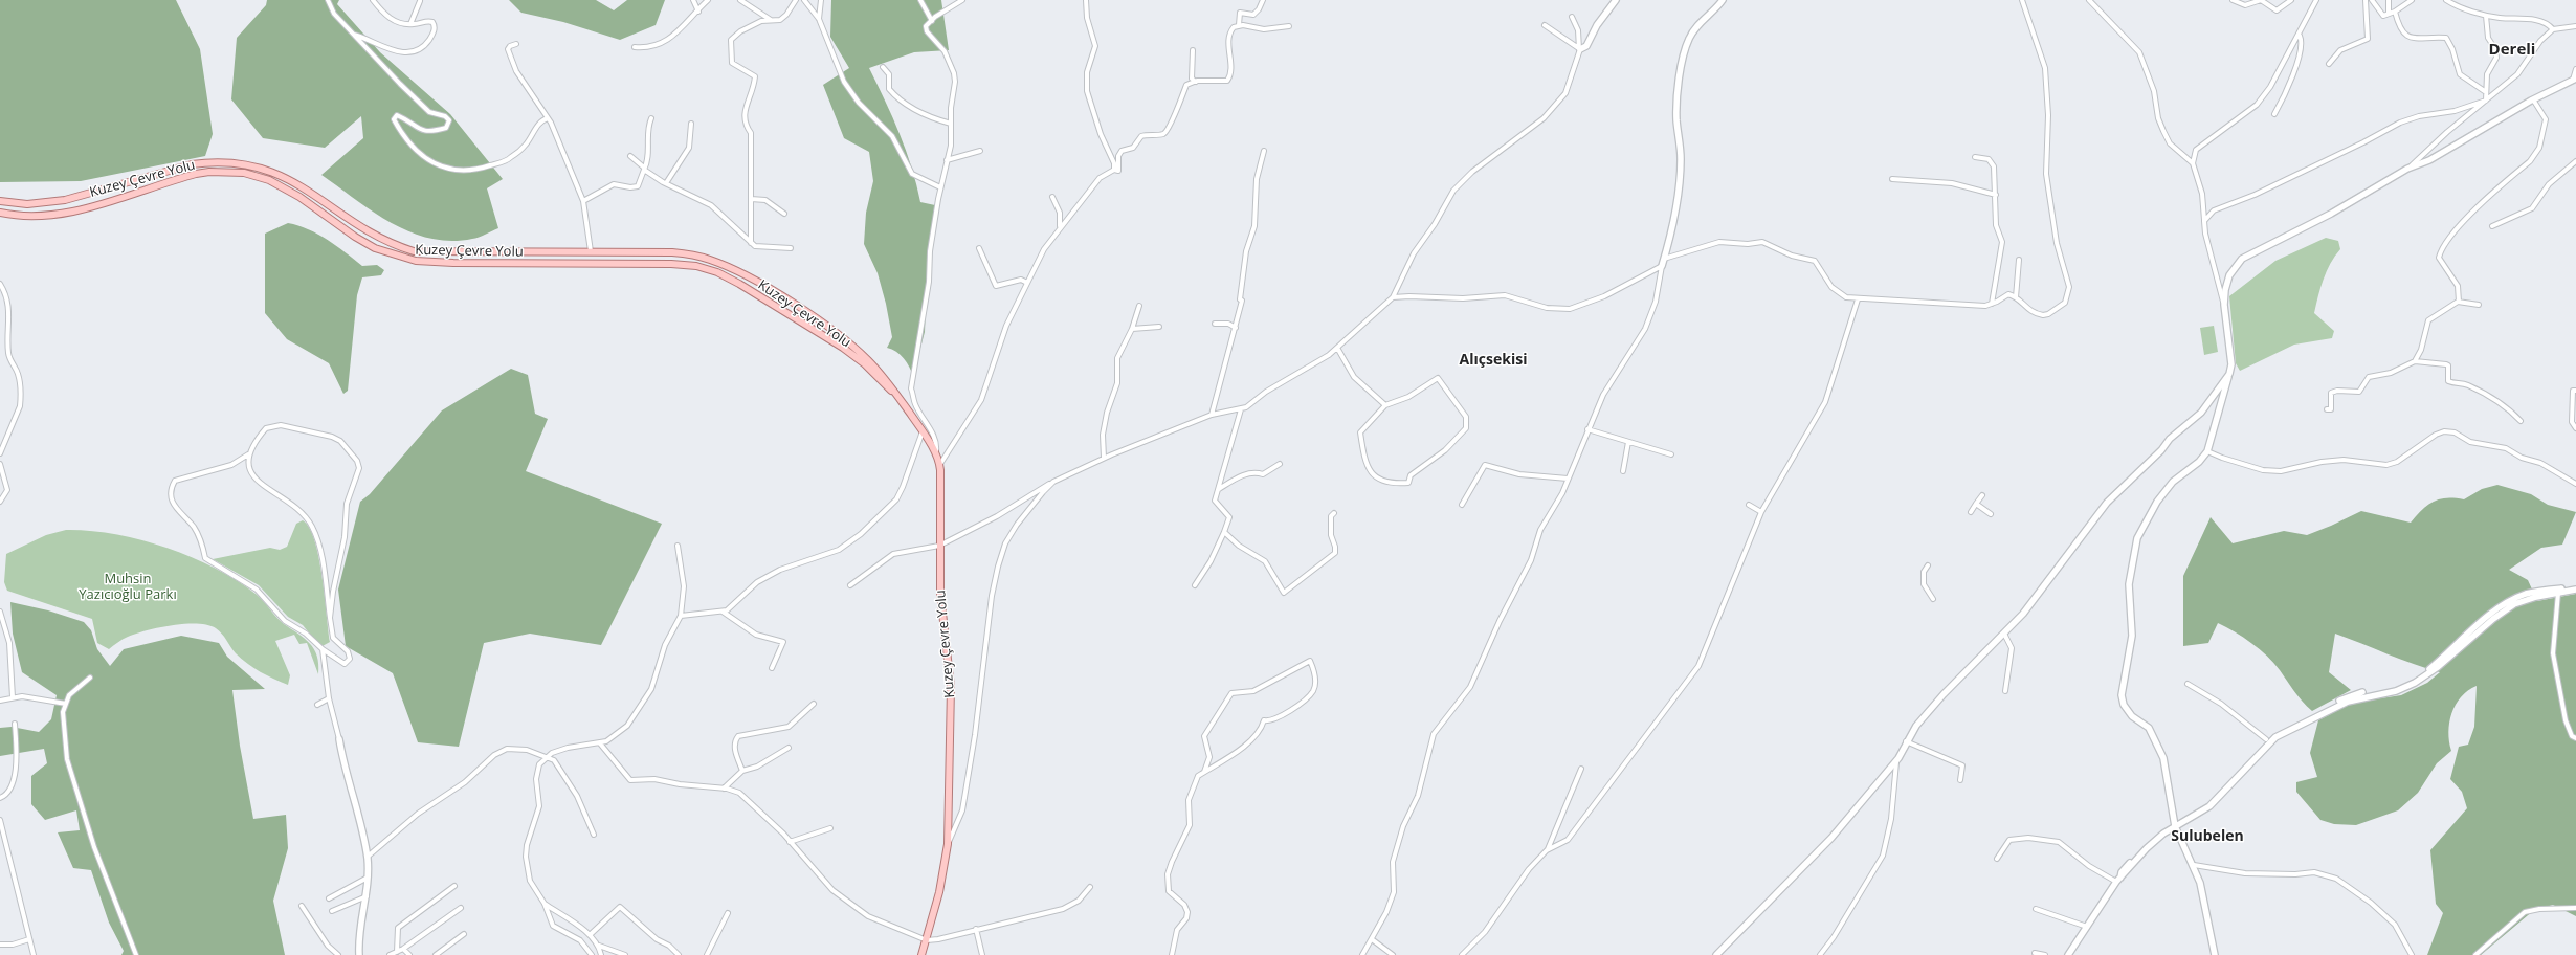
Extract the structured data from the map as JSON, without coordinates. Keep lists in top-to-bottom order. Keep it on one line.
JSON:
{"streets":{"main road":["Kuzey Çevre Yolu"]},"districts":["Dereli","Alıçsekisi","Sulubelen"],"parks":["Muhsin Yazıcıoğlu Parkı"]}
